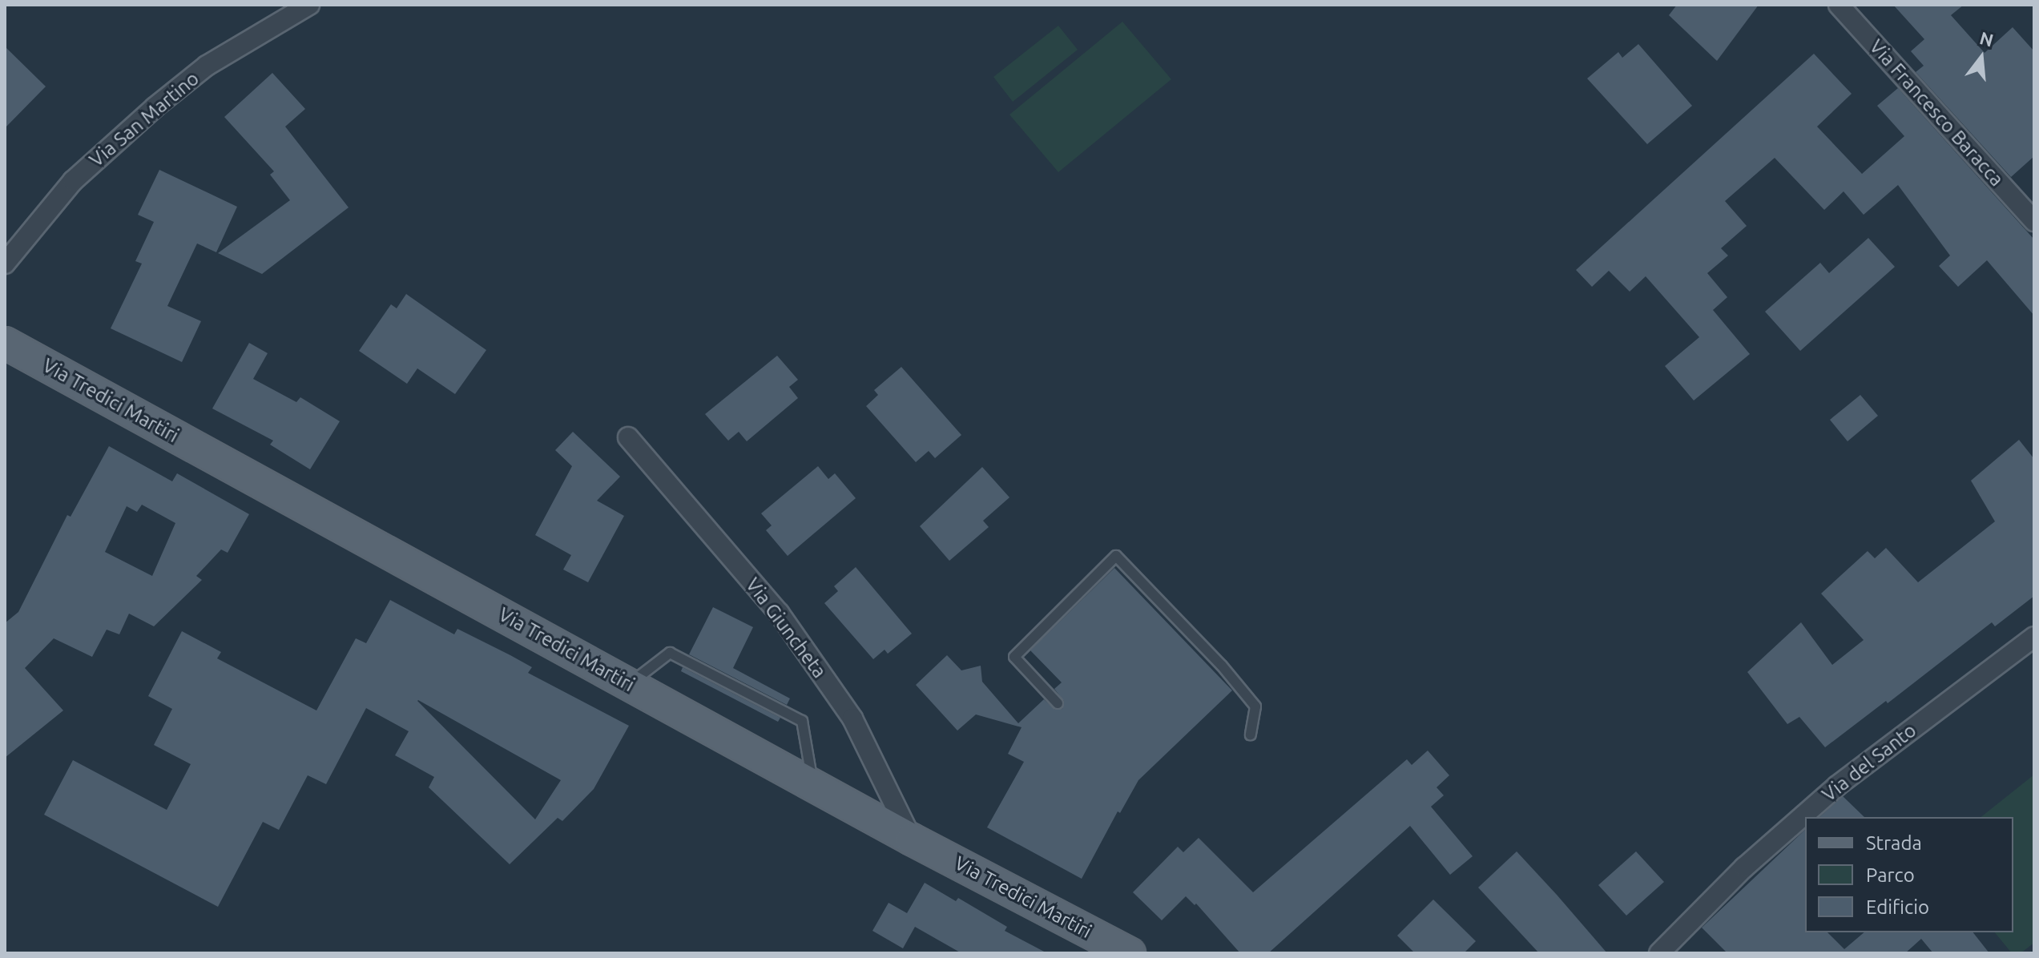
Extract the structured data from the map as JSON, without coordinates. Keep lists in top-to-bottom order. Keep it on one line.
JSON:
{"streets":{"main road":["Via Tredici Martiri"],"street":["Via Francesco Baracca","Via San Martino","Via Giuncheta","Via del Santo"]},"crossings":[["Via Tredici Martiri","Via Giuncheta"]],"legend":["Strada","Parco","Edificio"],"north":"top"}
